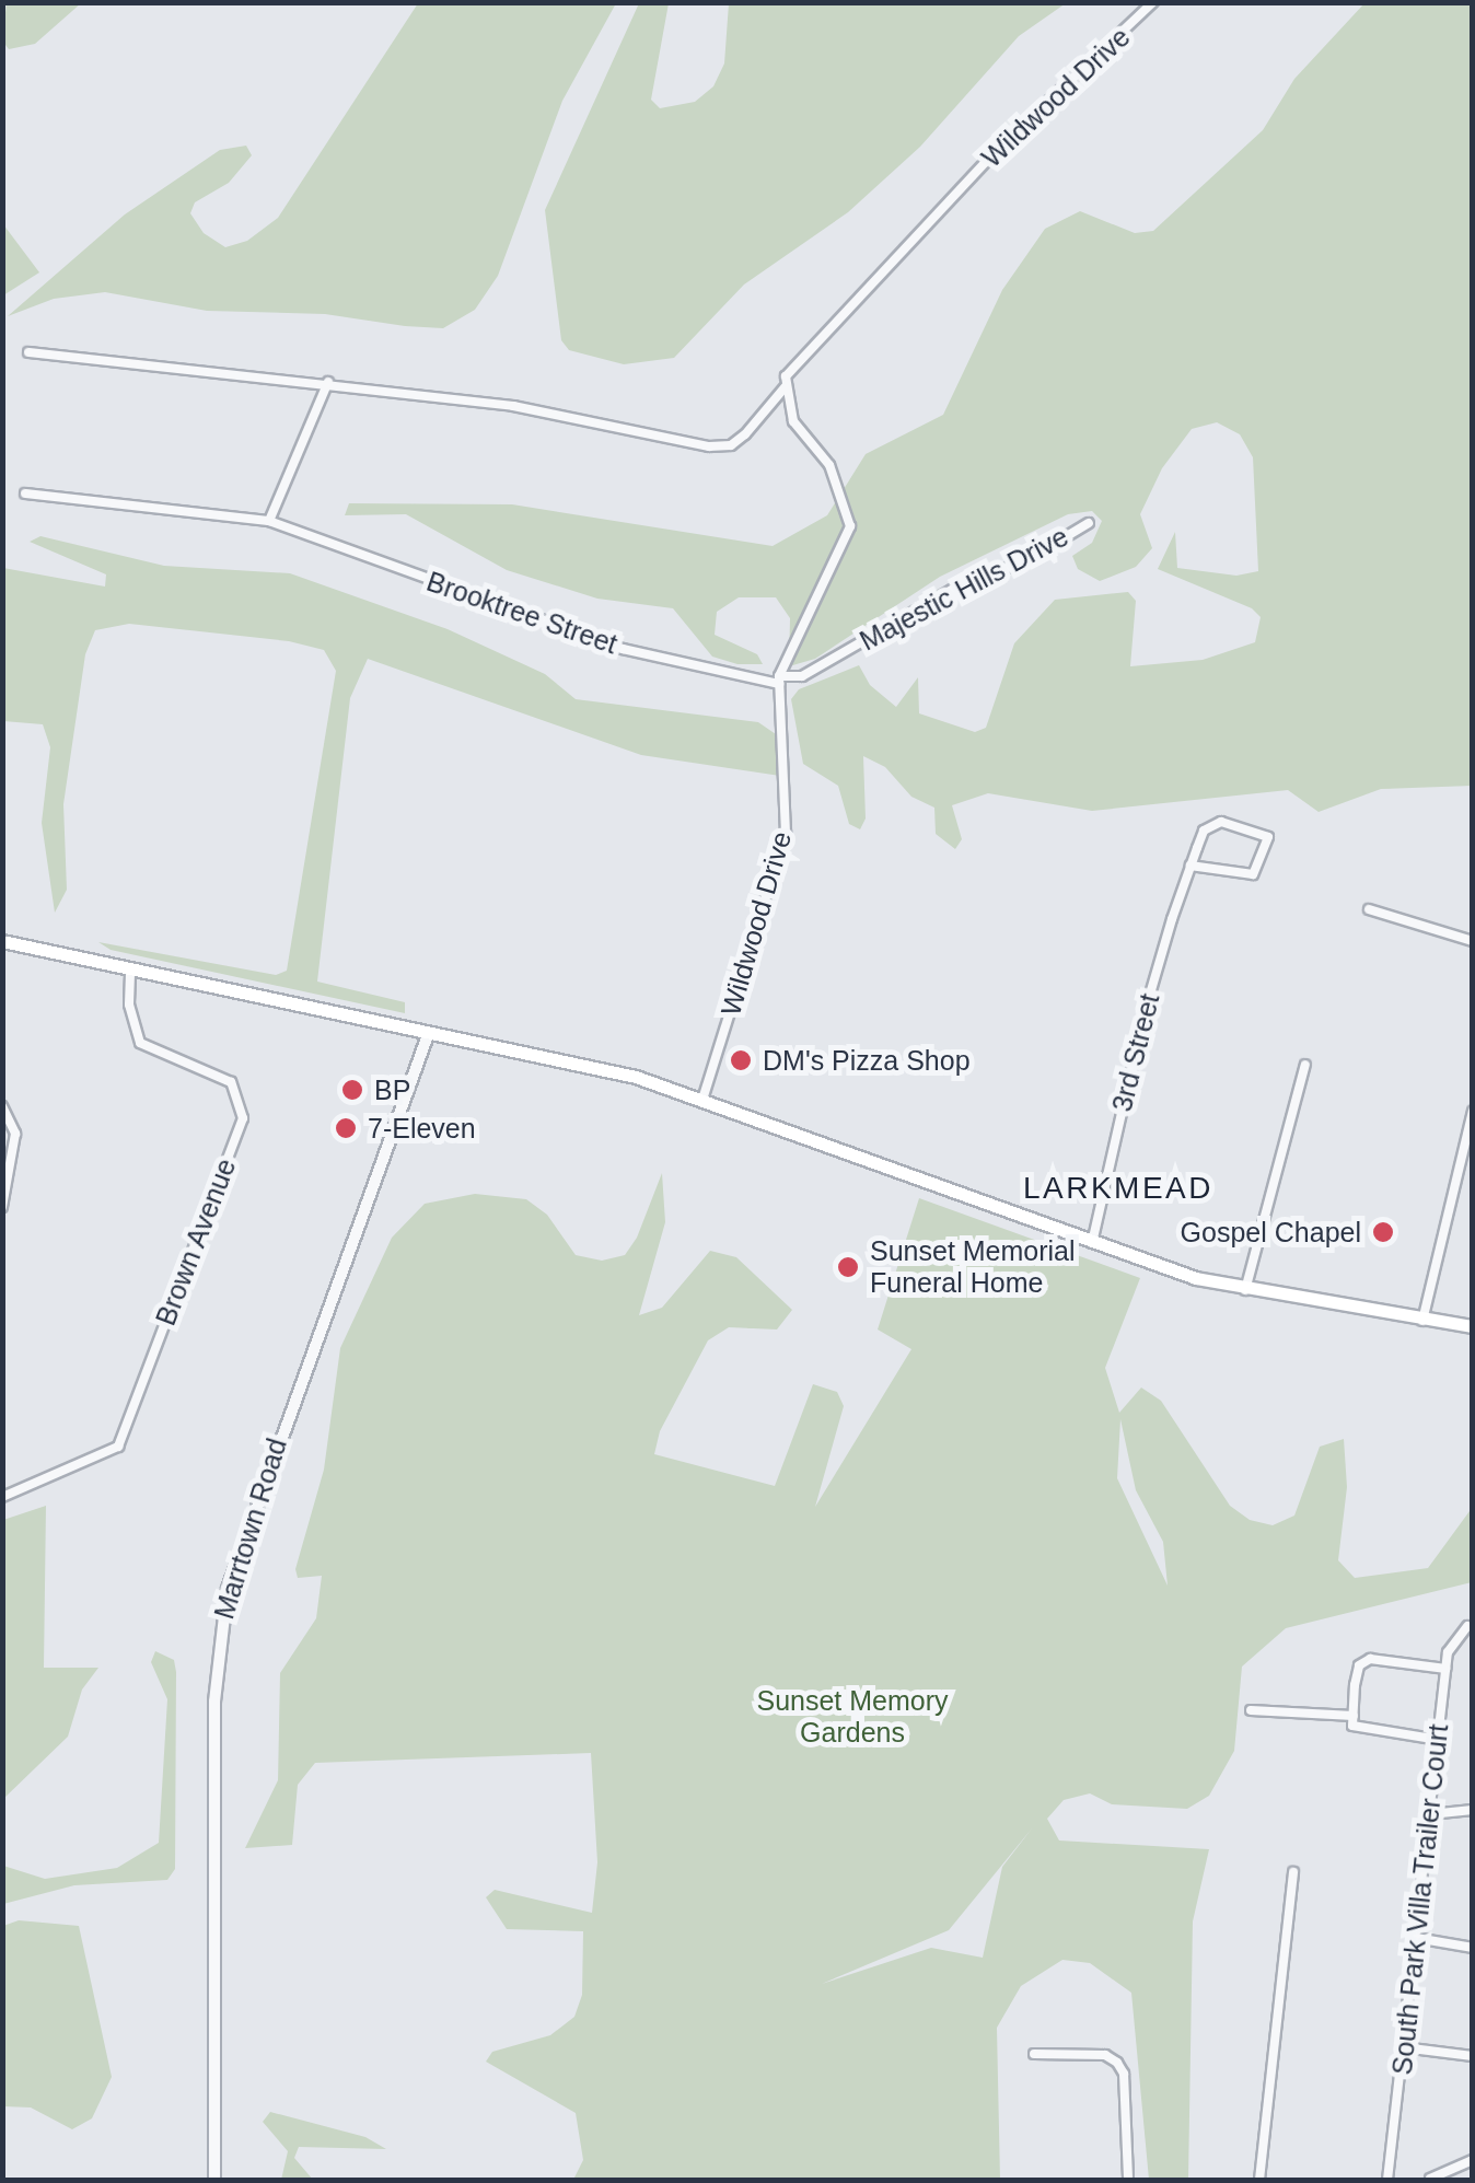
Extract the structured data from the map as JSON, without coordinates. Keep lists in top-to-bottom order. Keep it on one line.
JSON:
{"streets":{"street":["Wildwood Drive","Majestic Hills Drive","Brooktree Street","3rd Street","Brown Avenue","Marrtown Road","South Park Villa Trailer Court"]},"crossings":[["Wildwood Drive","Majestic Hills Drive"],["Wildwood Drive","Brooktree Street"],["Majestic Hills Drive","Brooktree Street"]],"districts":["LARKMEAD"],"parks":["Sunset Memory Gardens"],"places":["DM's Pizza Shop","BP","7-Eleven","Gospel Chapel","Sunset Memorial Funeral Home"]}
